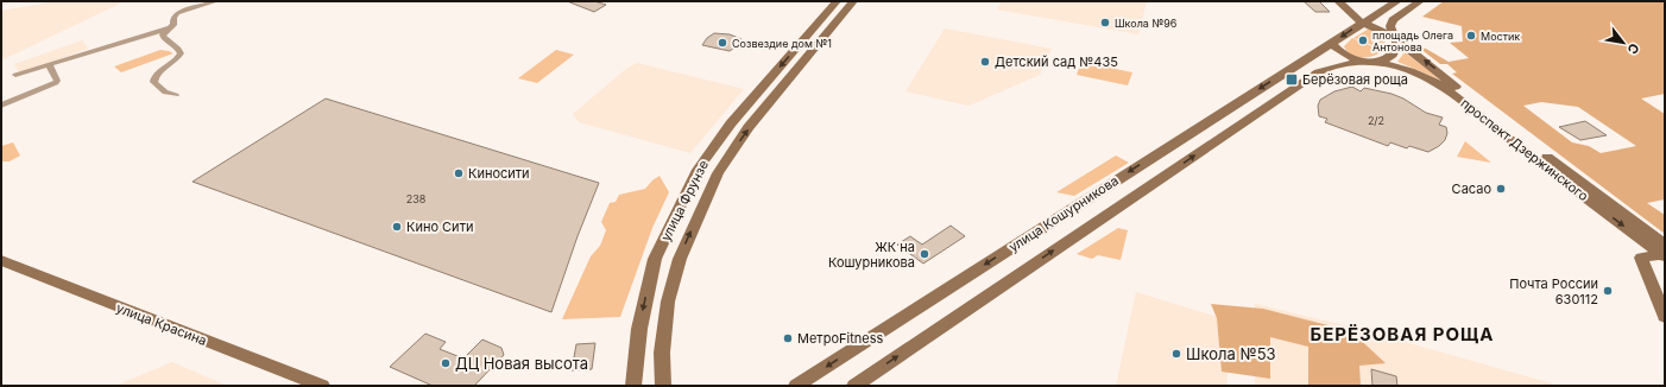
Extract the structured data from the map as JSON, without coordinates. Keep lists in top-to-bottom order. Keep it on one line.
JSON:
{"streets":{"main road":["проспект Дзержинского","улица Фрунзе","улица Кошурникова","улица Красина"]},"crossings":[["проспект Дзержинского","улица Кошурникова"]],"districts":["БЕРЁЗОВАЯ РОЩА"],"places":{"other":["Школа №96","Мостик","площадь Олега Антонова","Созвездие дом №1","Детский сад №435","Киносити","Cacao","Кино Сити","ЖК на Кошурникова","Почта России 630112","МетроFitness","Школа №53","ДЦ Новая высота"],"transit":["Берёзовая роща"]},"house_numbers":["2/2","238"],"north":"bottom right"}
